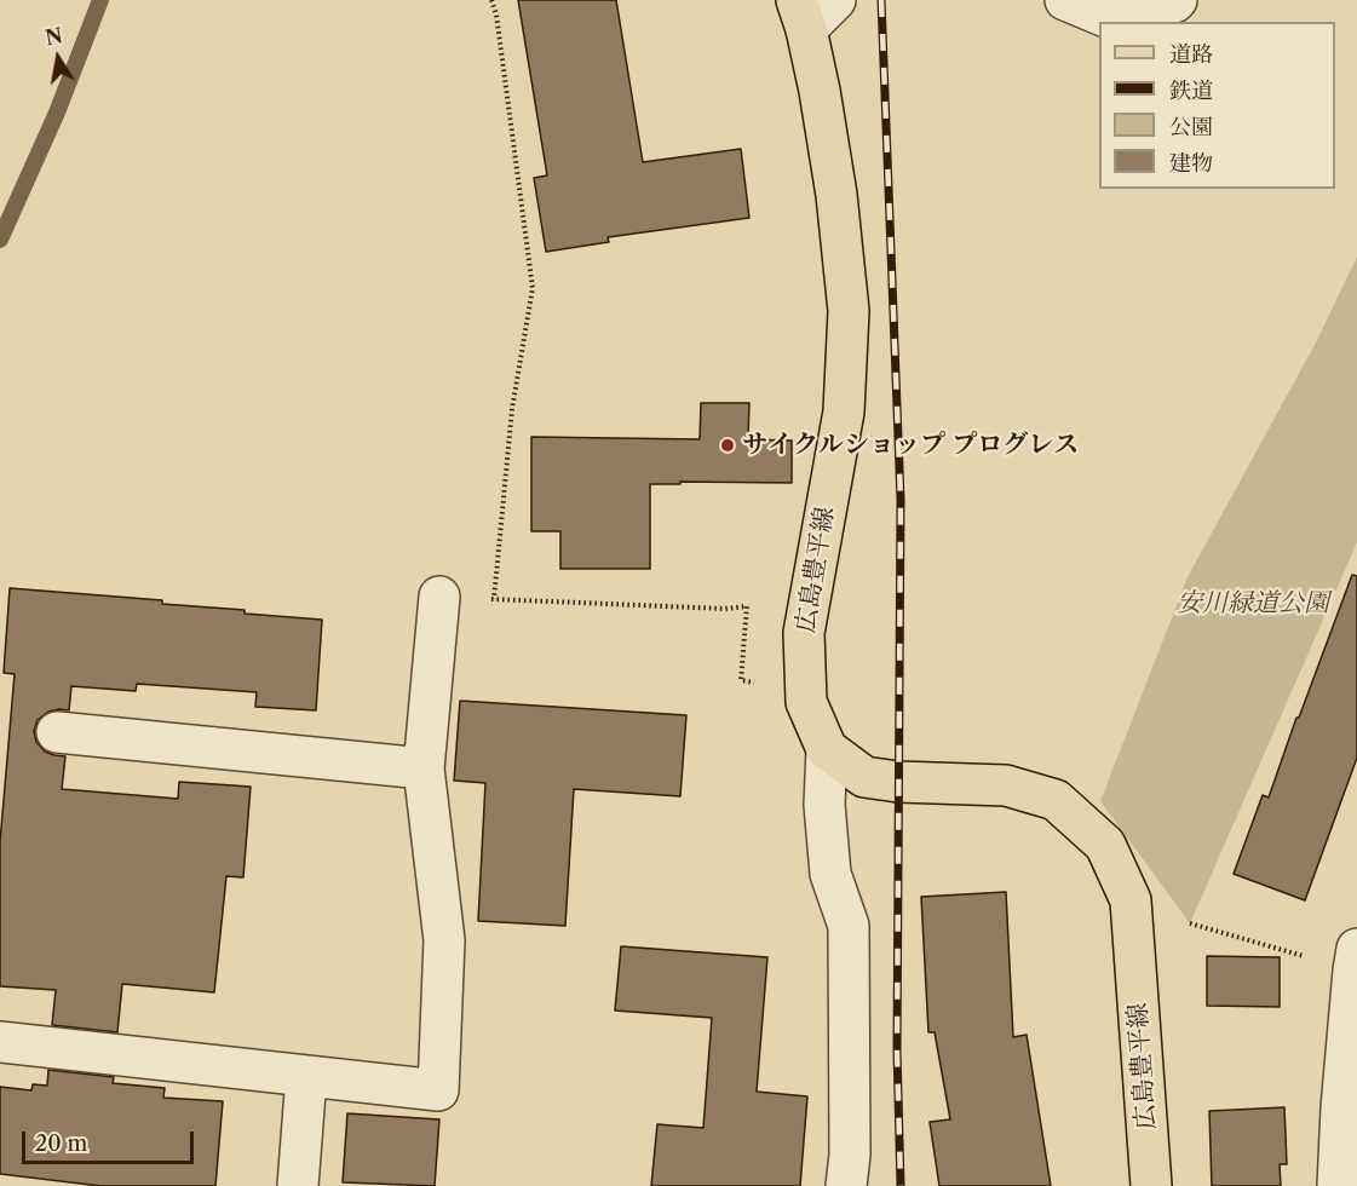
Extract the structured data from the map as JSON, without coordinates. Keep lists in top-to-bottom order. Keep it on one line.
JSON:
{"streets":{"main road":["広島豊平線"]},"parks":["安川緑道公園"],"places":["サイクルショップ プログレス"],"legend":["道路","鉄道","公園","建物"],"scale_bar":"20 m","north":"top"}
